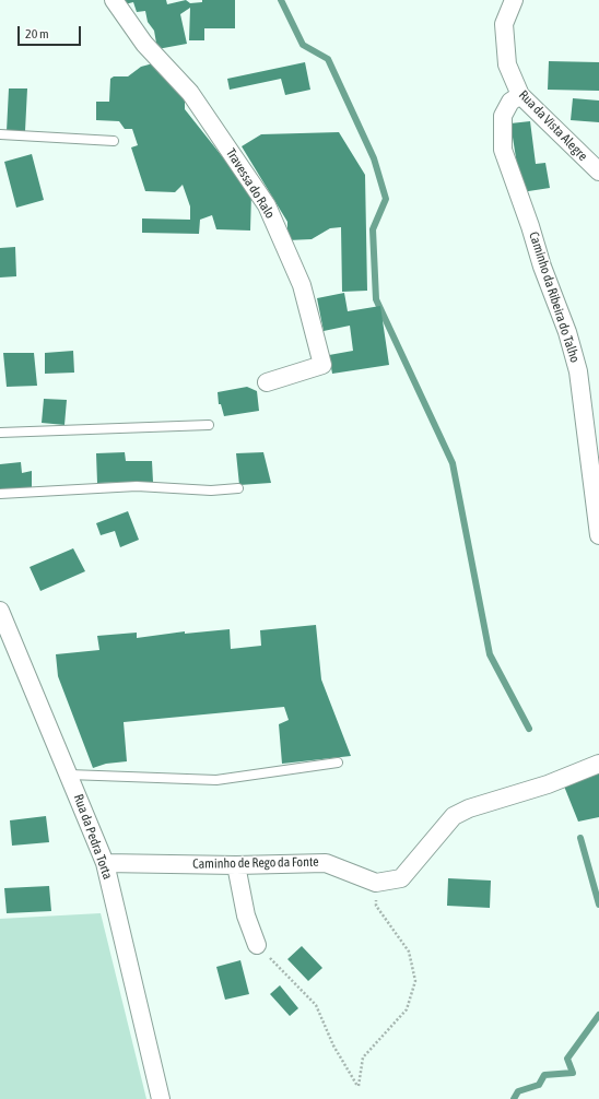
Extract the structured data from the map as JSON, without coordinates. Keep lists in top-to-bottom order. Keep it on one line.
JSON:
{"streets":{"street":["Rua da Vista Alegre","Travessa do Ralo","Caminho da Ribeira do Talho","Rua da Pedra Torta","Caminho de Rego da Fonte"]},"crossings":[["Rua da Vista Alegre","Caminho da Ribeira do Talho"],["Rua da Pedra Torta","Caminho de Rego da Fonte"]],"scale_bar":"20 m"}
